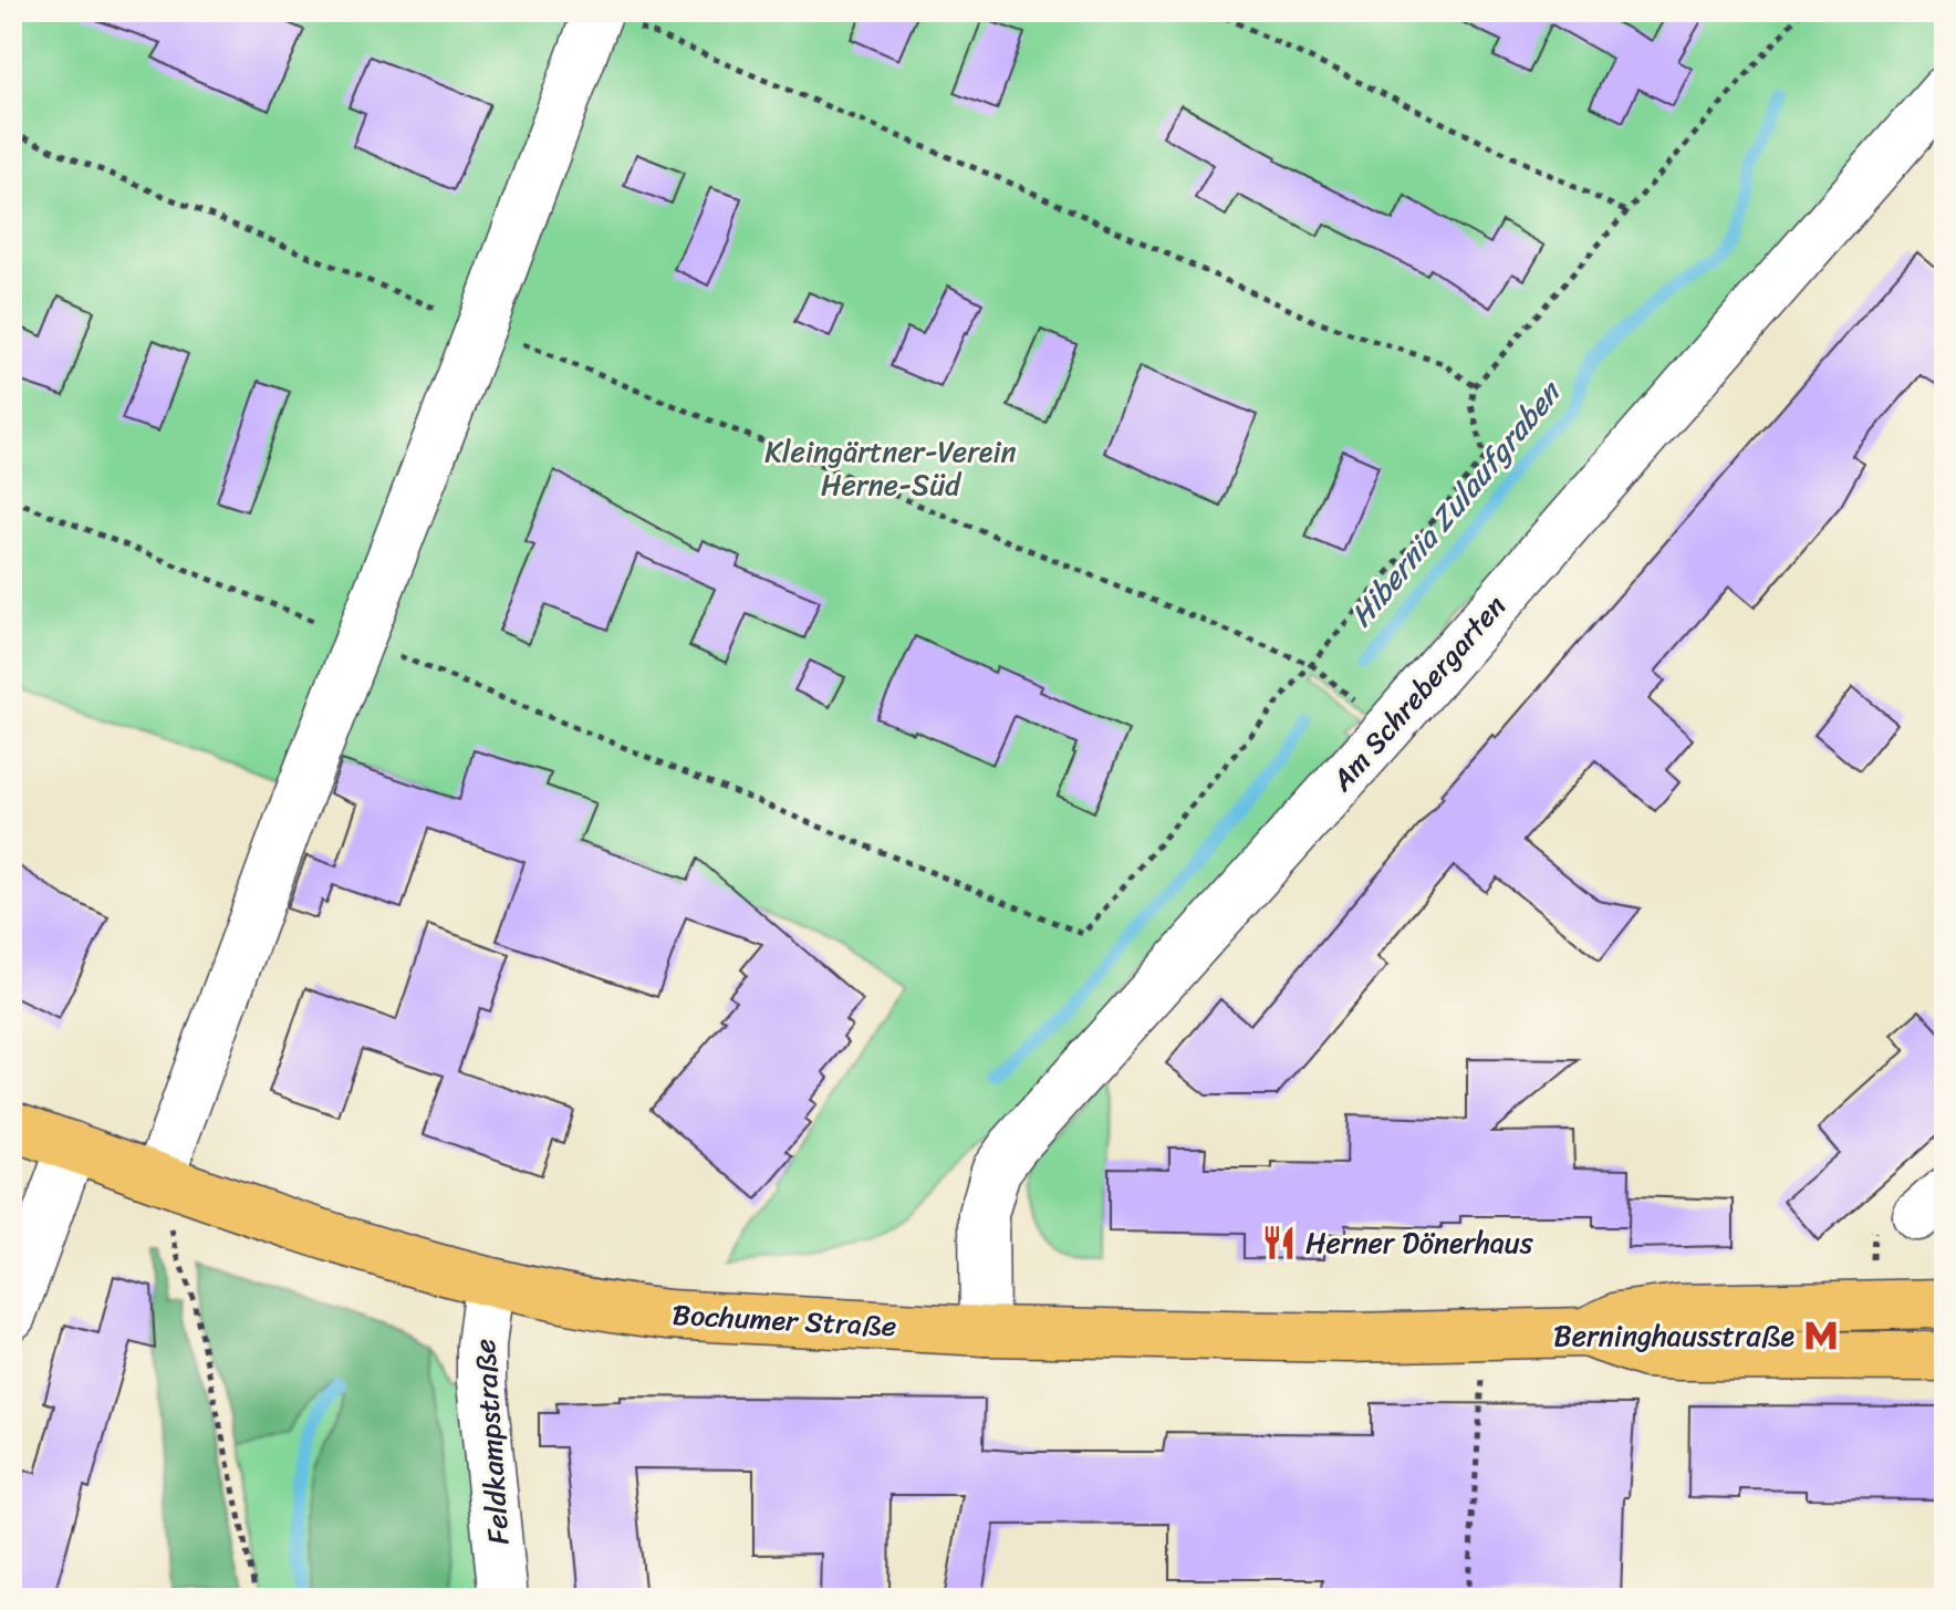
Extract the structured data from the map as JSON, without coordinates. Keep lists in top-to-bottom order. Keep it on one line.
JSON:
{"streets":{"main road":["Bochumer Straße"],"street":["Am Schrebergarten","Feldkampstraße"]},"crossings":[["Am Schrebergarten","Bochumer Straße"],["Bochumer Straße","Feldkampstraße"]],"water":["Hibernia Zulaufgraben"],"parks":["Kleingärtner-Verein Herne-Süd"],"places":{"restaurant":["Herner Dönerhaus"],"metro station":["Berninghausstraße"]}}
